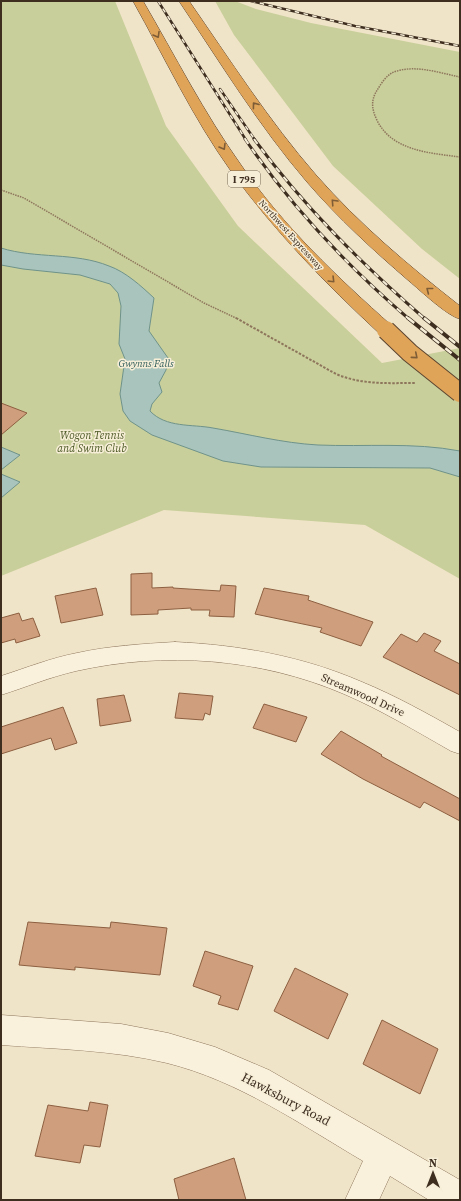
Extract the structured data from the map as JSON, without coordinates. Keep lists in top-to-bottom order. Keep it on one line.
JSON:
{"streets":{"highway":["I 795","Northwest Expressway"],"street":["Streamwood Drive","Hawksbury Road"]},"water":["Gwynns Falls"],"parks":["Wogon Tennis and Swim Club"],"north":"top"}
